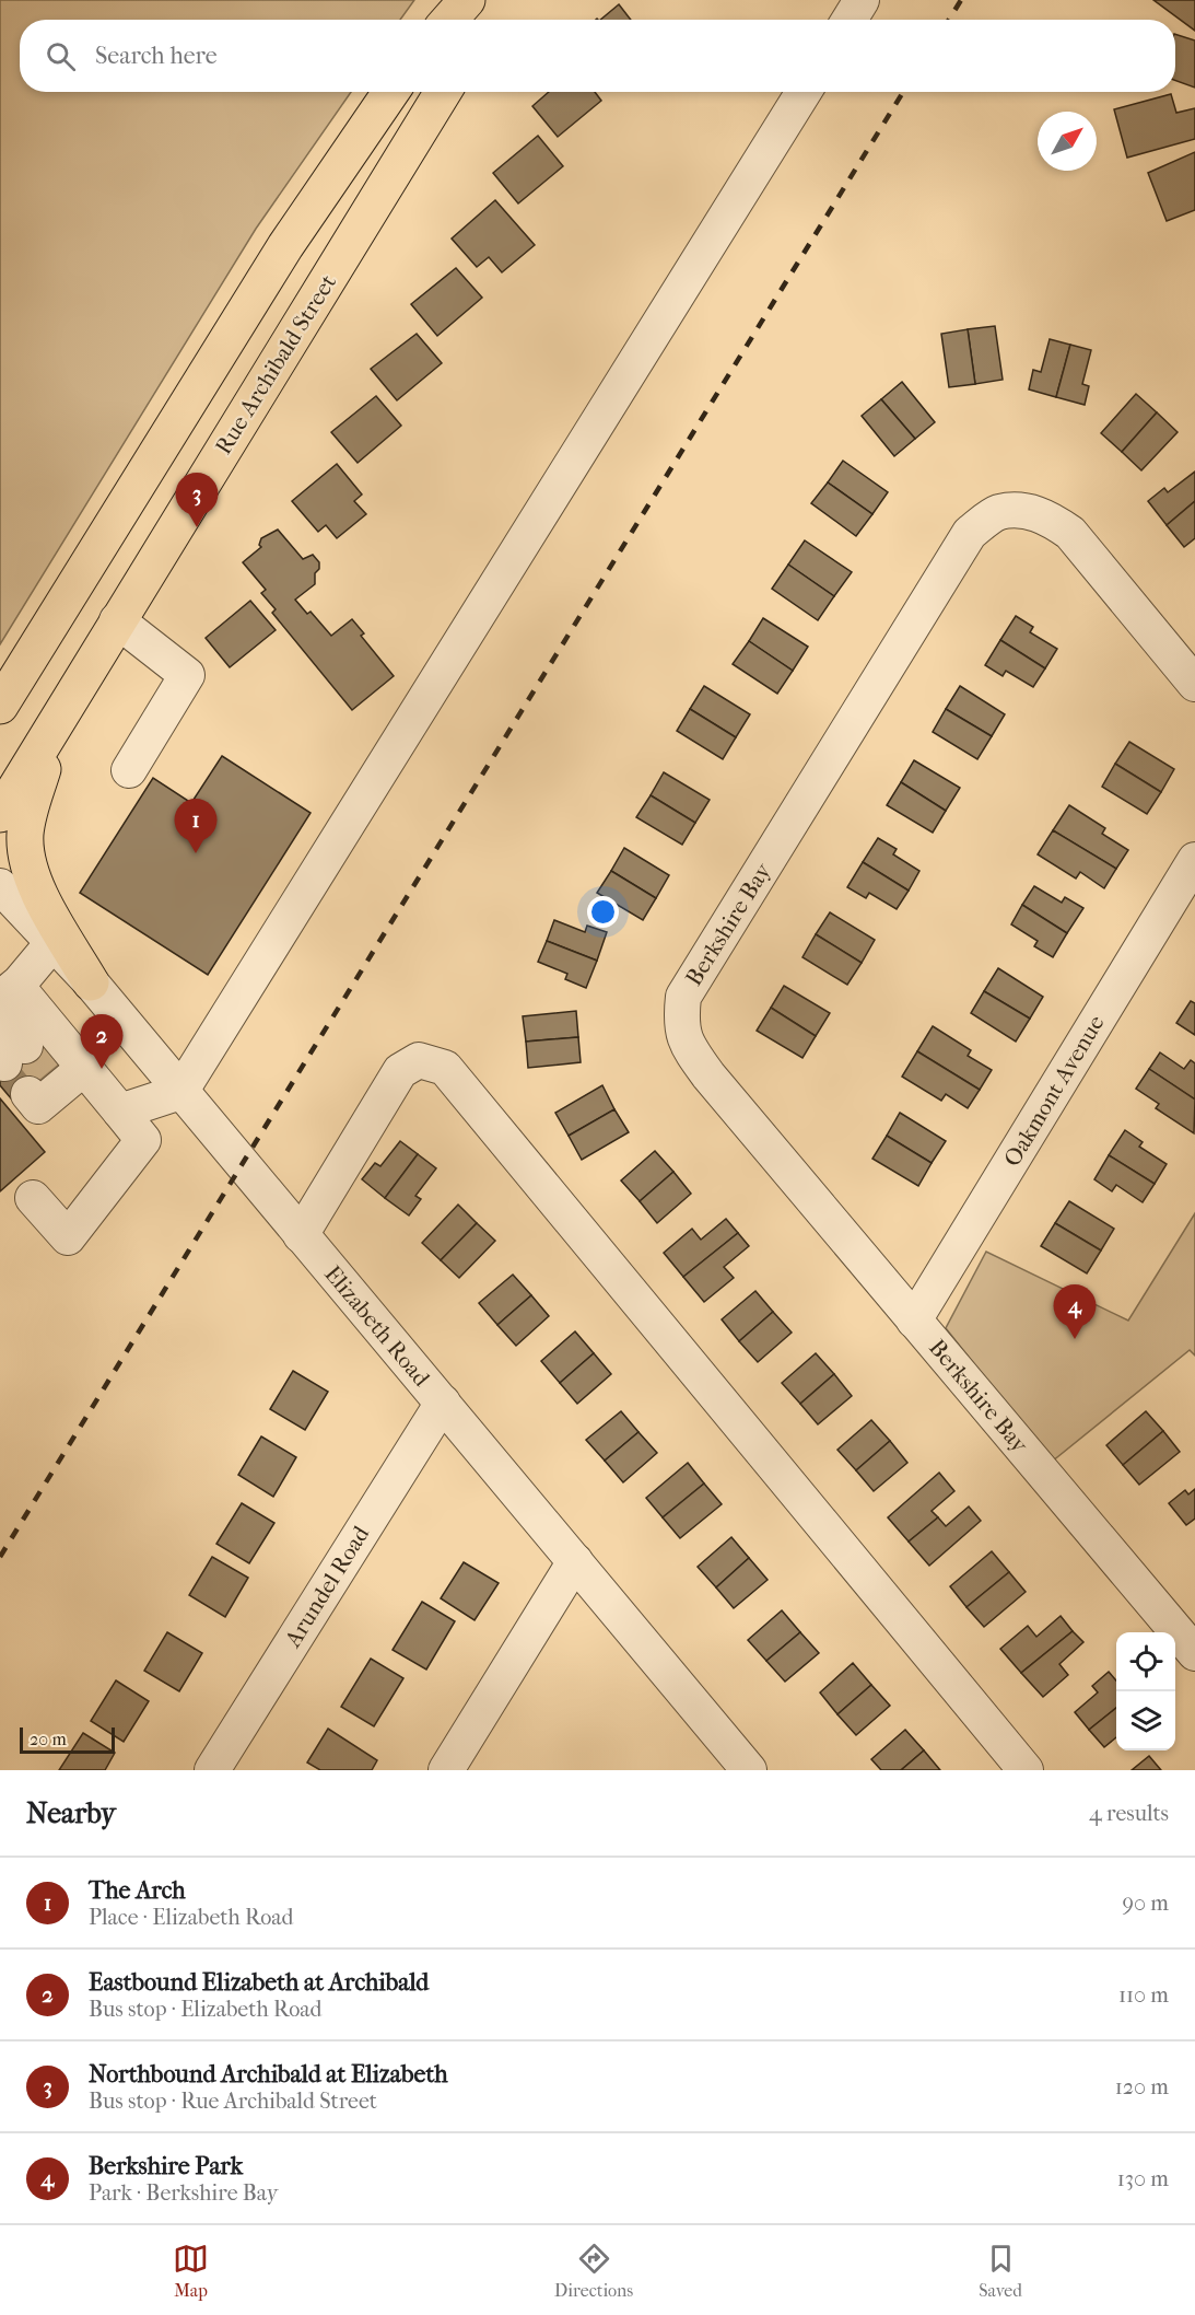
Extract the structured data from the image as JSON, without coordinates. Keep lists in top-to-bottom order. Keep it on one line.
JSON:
{"streets":{"main road":["Rue Archibald Street"],"street":["Berkshire Bay","Oakmont Avenue","Elizabeth Road","Arundel Road"]},"crossings":[["Berkshire Bay","Oakmont Avenue"],["Elizabeth Road","Arundel Road"]],"scale_bar":"20 m","north":"top right","page":{"search":"Search here","pins":["3","1","2","4"],"scale":"20 m","heading":["Nearby","4 results"],"list":[{"mark":"1","name":"The Arch","note":"Place · Elizabeth Road","value":"90 m"},{"mark":"2","name":"Eastbound Elizabeth at Archibald","note":"Bus stop · Elizabeth Road","value":"110 m"},{"mark":"3","name":"Northbound Archibald at Elizabeth","note":"Bus stop · Rue Archibald Street","value":"120 m"},{"mark":"4","name":"Berkshire Park","note":"Park · Berkshire Bay","value":"130 m"}],"nav":["Map","Directions","Saved"]}}
